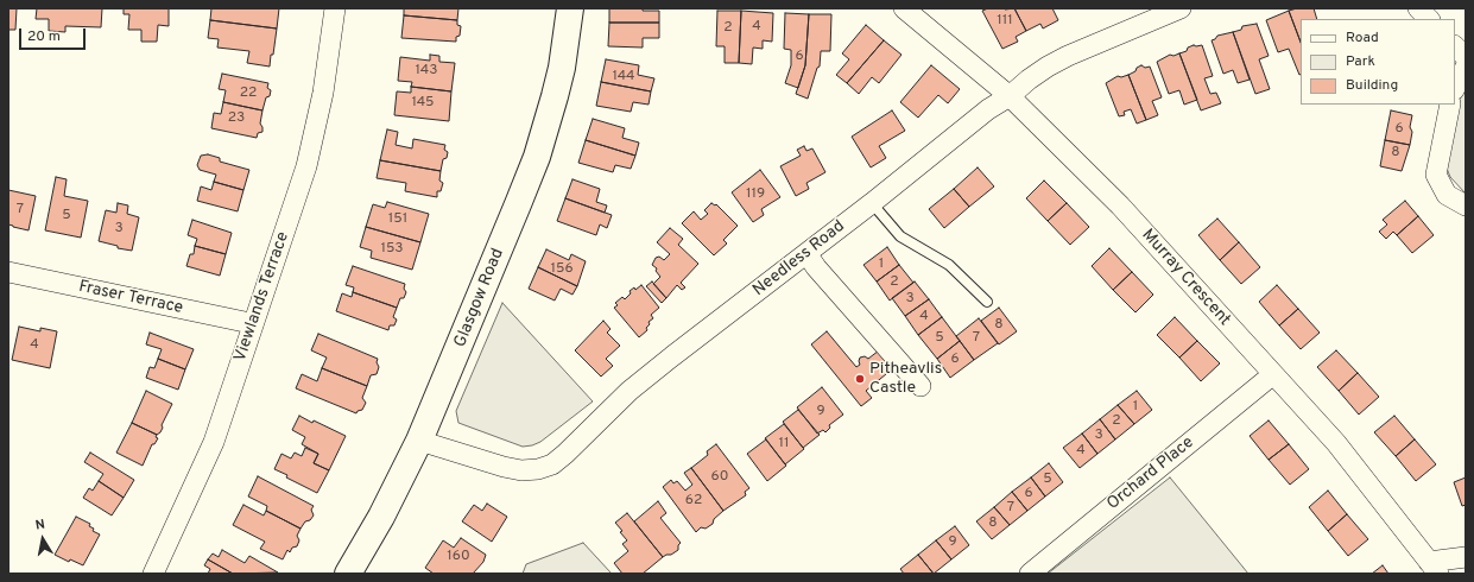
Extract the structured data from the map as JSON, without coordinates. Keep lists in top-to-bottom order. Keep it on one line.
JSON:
{"streets":{"main road":["Glasgow Road"],"street":["Needless Road","Murray Crescent","Viewlands Terrace","Fraser Terrace","Orchard Place"]},"crossings":[["Needless Road","Murray Crescent"],["Needless Road","Glasgow Road"],["Murray Crescent","Orchard Place"],["Viewlands Terrace","Fraser Terrace"]],"places":["Pitheavlis Castle"],"house_numbers":["111","4","2","6","143","144","22","145","23","6","8","119","7","5","151","3","153","1","156","2","3","4","8","5","7","4","6","1","9","2","3","11","4","60","5","6","62","7","8","9","160"],"legend":["Road","Park","Building"],"scale_bar":"20 m","north":"top"}
